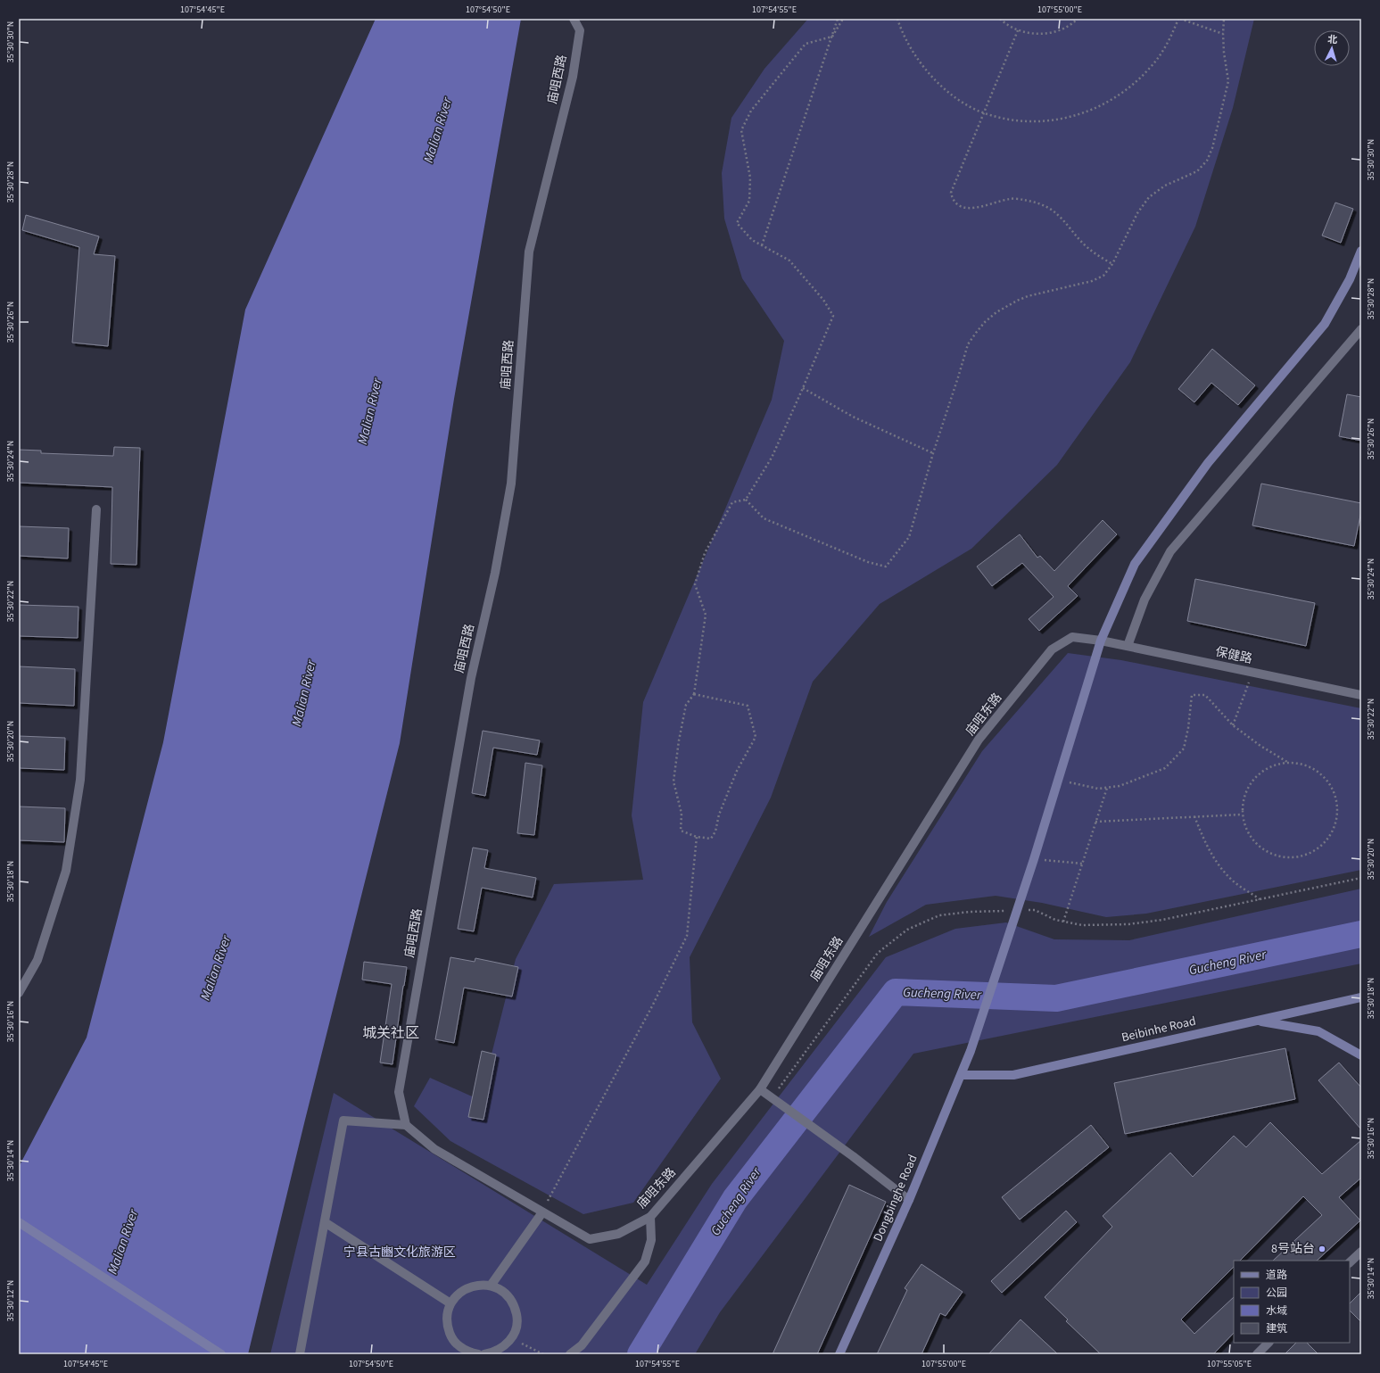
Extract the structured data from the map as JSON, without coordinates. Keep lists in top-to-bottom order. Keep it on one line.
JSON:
{"streets":{"main road":["Beibinhe Road","Dongbinghe Road"],"street":["庙咀西路","保健路","庙咀东路"]},"crossings":[["保健路","庙咀东路"],["保健路","Dongbinghe Road"],["庙咀东路","Dongbinghe Road"],["Beibinhe Road","Dongbinghe Road"]],"districts":["城关社区"],"water":["Malian River","Gucheng River"],"parks":["宁县古豳文化旅游区"],"places":["8号站台"],"legend":["道路","公园","水域","建筑"],"north":"top","coordinates":["107°54'45\"E","107°54'50\"E","107°54'55\"E","107°55'00\"E","35°30'30\"N","35°30'28\"N","35°30'26\"N","35°30'24\"N","35°30'22\"N","35°30'20\"N","35°30'18\"N","35°30'16\"N","35°30'14\"N","35°30'12\"N","107°55'05\"E"]}
